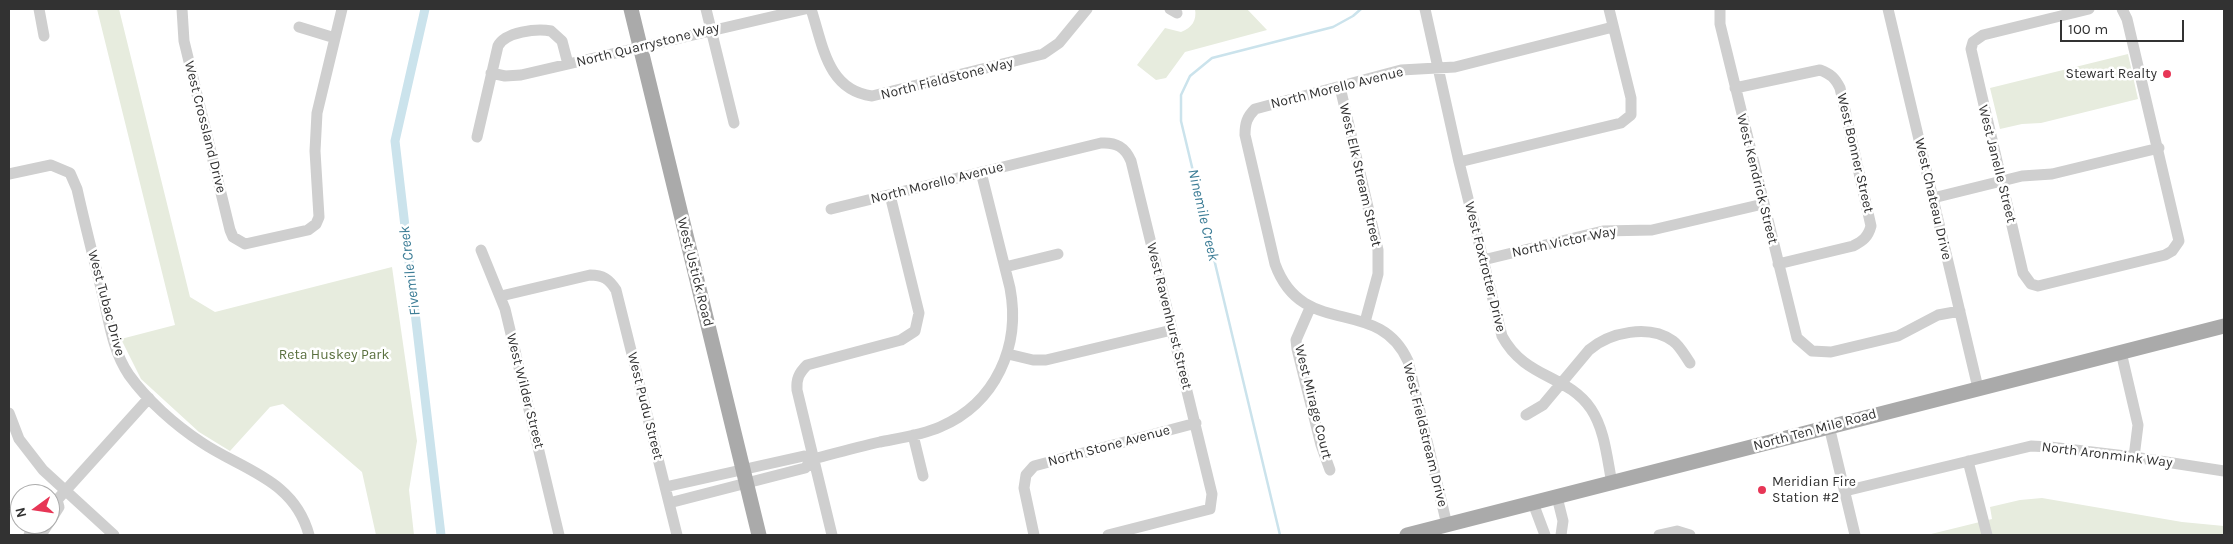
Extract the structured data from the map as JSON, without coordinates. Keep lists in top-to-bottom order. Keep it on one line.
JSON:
{"streets":{"main road":["West Ustick Road","North Ten Mile Road"],"street":["North Quarrystone Way","North Fieldstone Way","North Morello Avenue","West Crossland Drive","West Bonner Street","West Janelle Street","West Elk Stream Street","West Kendrick Street","West Chateau Drive","North Victor Way","West Foxtrotter Drive","West Tubac Drive","West Ravenhurst Street","West Wilder Street","West Mirage Court","West Pudu Street","West Fieldstream Drive","North Stone Avenue","North Aronmink Way"]},"crossings":[["North Quarrystone Way","West Ustick Road"],["North Morello Avenue","West Elk Stream Street"],["North Morello Avenue","West Foxtrotter Drive"],["North Morello Avenue","West Ravenhurst Street"],["North Morello Avenue","West Fieldstream Drive"],["West Bonner Street","West Kendrick Street"],["West Elk Stream Street","West Fieldstream Drive"],["West Kendrick Street","West Chateau Drive"],["West Kendrick Street","North Victor Way"],["West Chateau Drive","North Ten Mile Road"],["North Victor Way","West Foxtrotter Drive"],["West Foxtrotter Drive","North Ten Mile Road"],["West Ravenhurst Street","North Stone Avenue"],["West Wilder Street","West Pudu Street"],["West Mirage Court","West Fieldstream Drive"],["North Ten Mile Road","West Fieldstream Drive"]],"water":["Ninemile Creek","Fivemile Creek"],"parks":["Reta Huskey Park"],"places":["Stewart Realty","Meridian Fire Station #2"],"scale_bar":"100 m","north":"left"}
